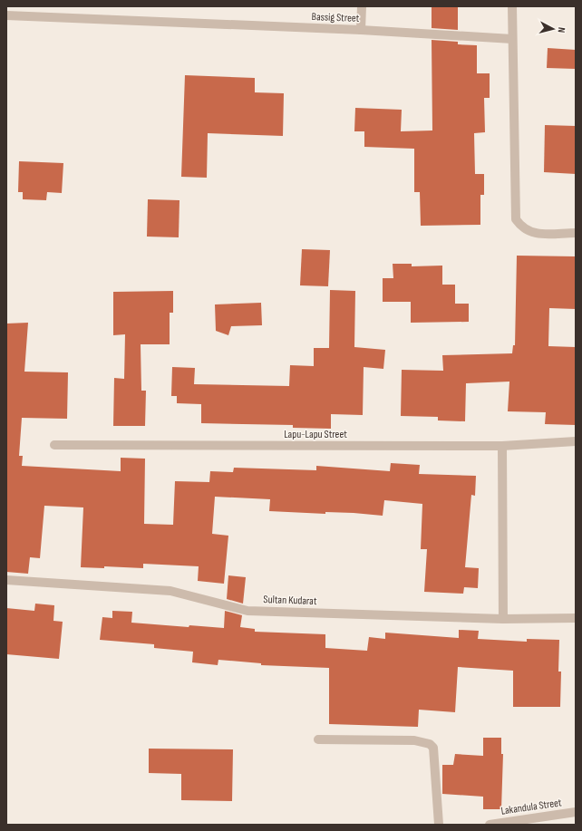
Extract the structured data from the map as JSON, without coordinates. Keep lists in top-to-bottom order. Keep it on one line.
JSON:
{"streets":{"street":["Bassig Street","Lapu-Lapu Street","Sultan Kudarat","Lakandula Street"]},"north":"right"}
